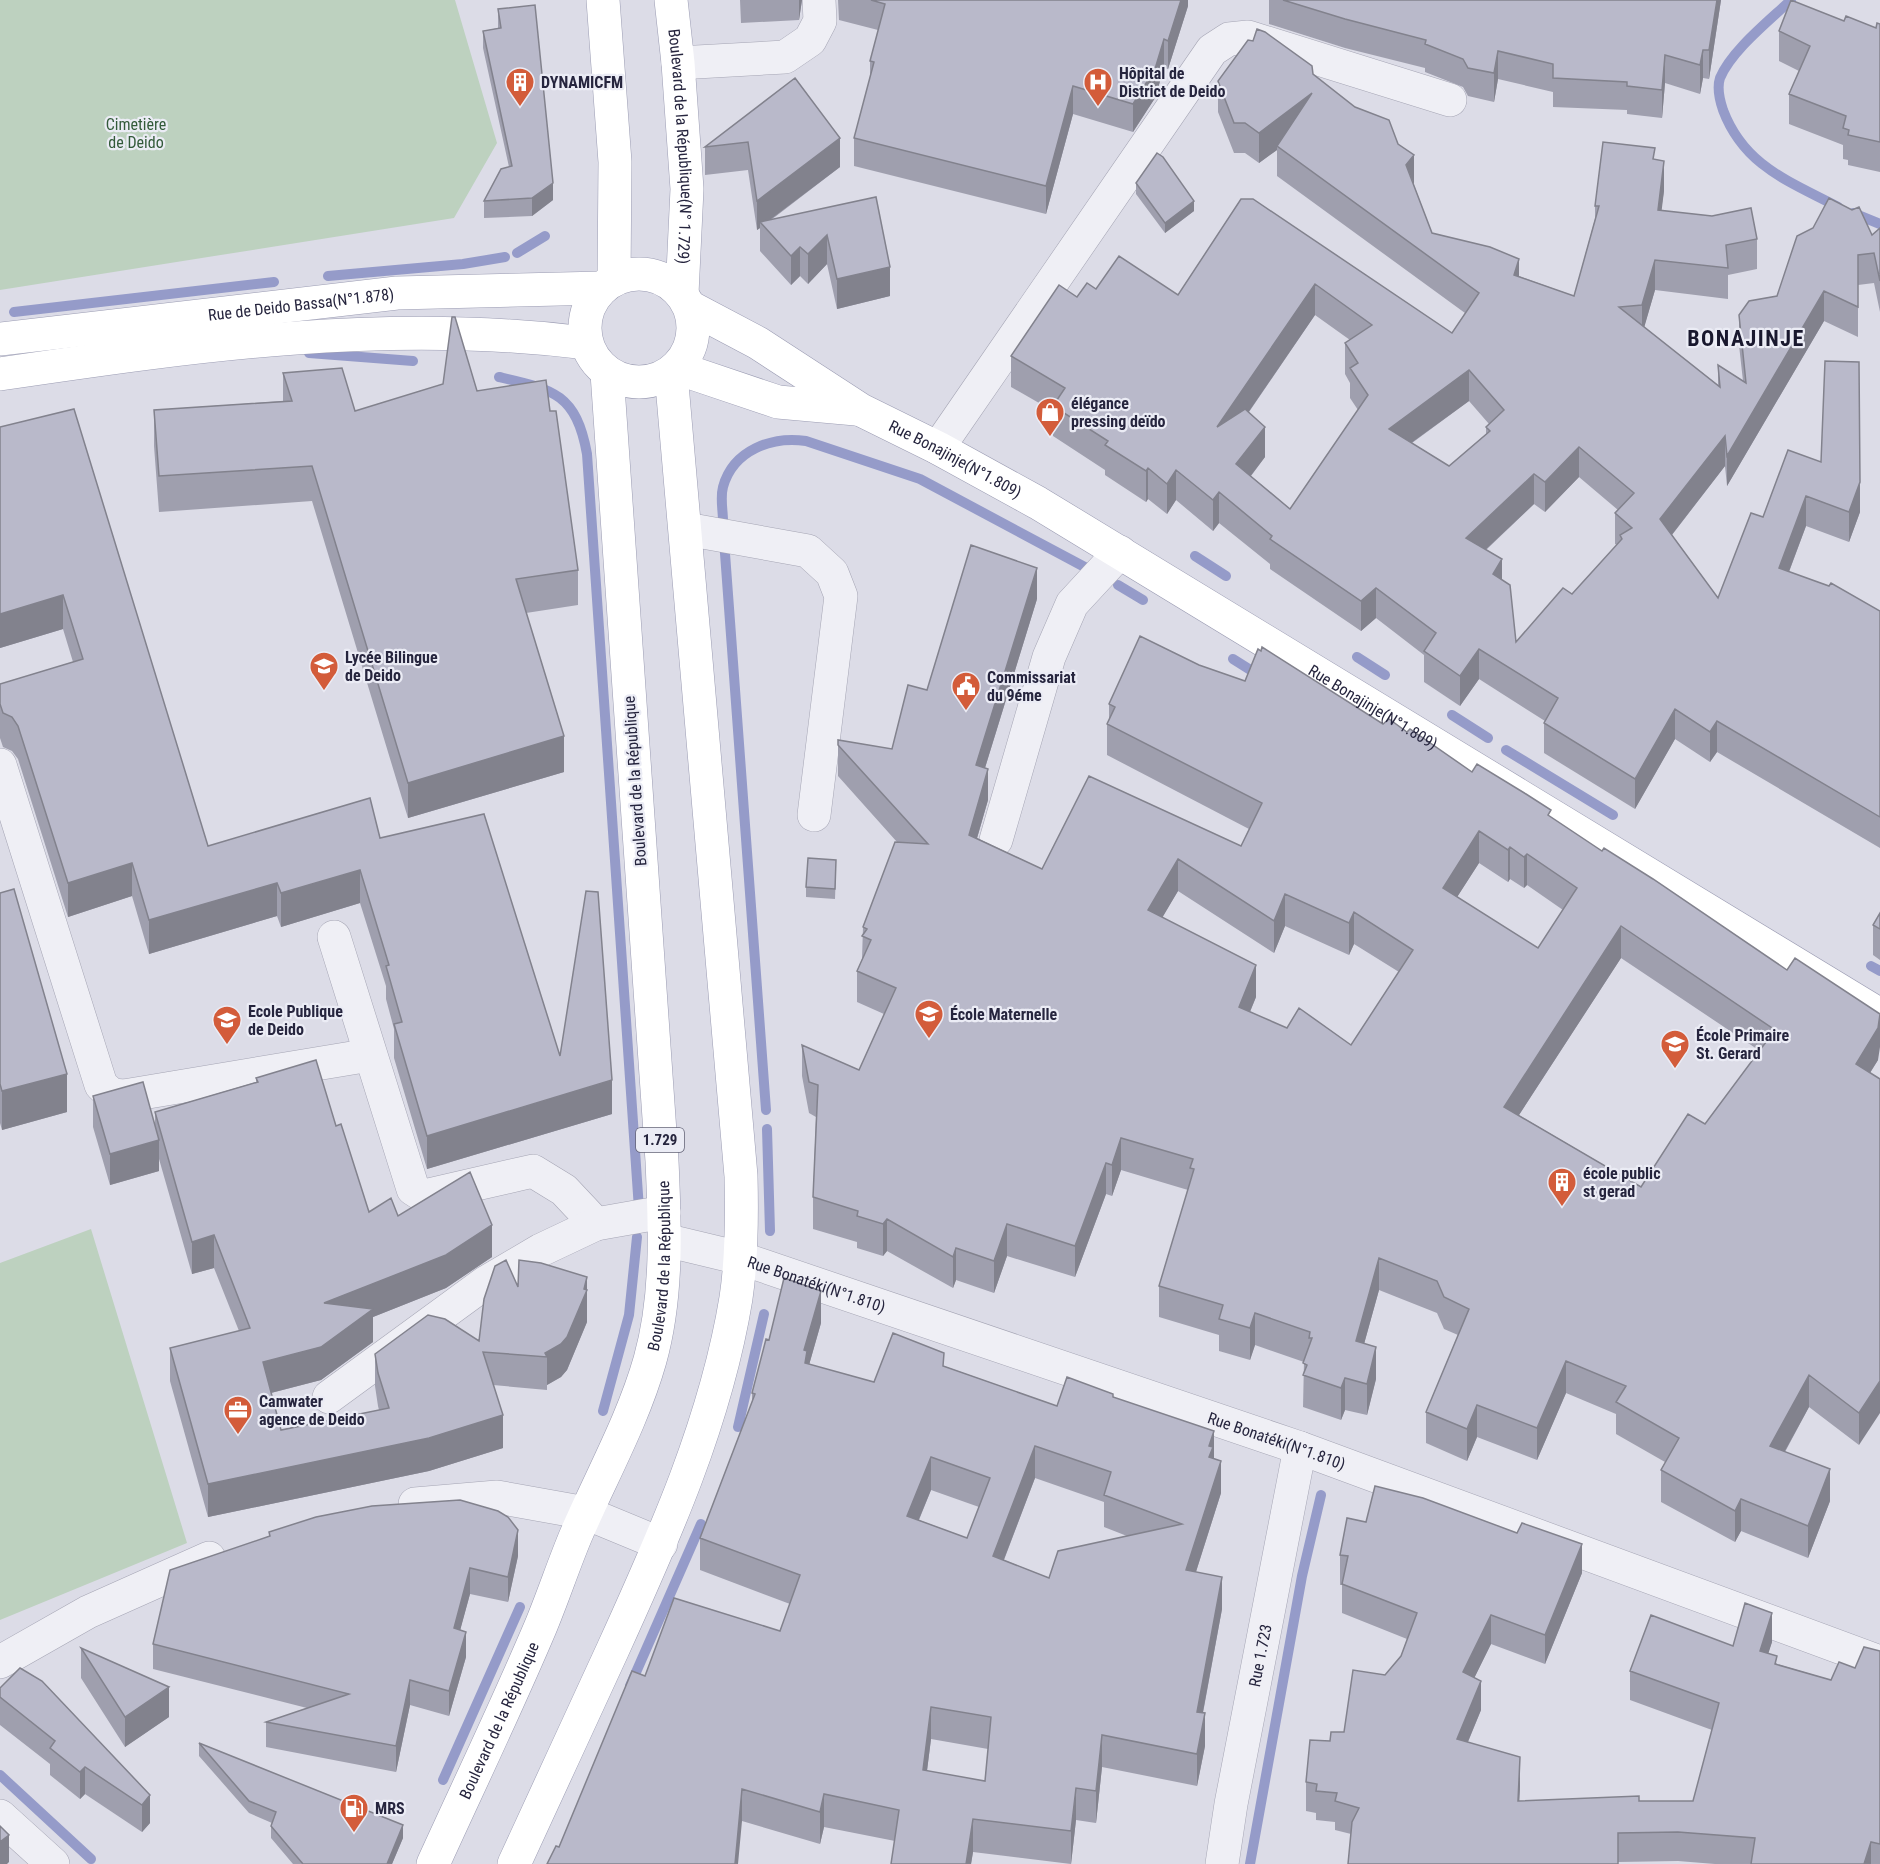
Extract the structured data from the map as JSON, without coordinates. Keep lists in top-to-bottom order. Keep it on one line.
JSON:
{"streets":{"main road":["Boulevard de la République(N° 1.729)","Rue de Deido Bassa(N°1.878)","Rue Bonajinje(N°1.809)","Boulevard de la République","1.729"],"street":["Rue Bonatéki(N°1.810)","Rue 1.723"]},"crossings":[["Boulevard de la République(N° 1.729)","Rue de Deido Bassa(N°1.878)"],["Boulevard de la République(N° 1.729)","Rue Bonajinje(N°1.809)"],["Boulevard de la République(N° 1.729)","Boulevard de la République"],["Rue de Deido Bassa(N°1.878)","Rue Bonajinje(N°1.809)"],["Rue de Deido Bassa(N°1.878)","Boulevard de la République"],["Rue Bonajinje(N°1.809)","Boulevard de la République"],["Boulevard de la République","Rue Bonatéki(N°1.810)"],["Rue Bonatéki(N°1.810)","Rue 1.723"]],"districts":["BONAJINJE"],"parks":["Cimetière de Deido"],"places":{"building":["DYNAMICFM","école public st gerad"],"hospital":["Hôpital de District de Deido"],"shop":["élégance pressing deïdo"],"school or university":["Lycée Bilingue de Deido","École Maternelle","Ecole Publique de Deido","École Primaire St. Gerard"],"public building":["Commissariat du 9éme"],"office":["Camwater agence de Deido"],"fuel station":["MRS"]}}
